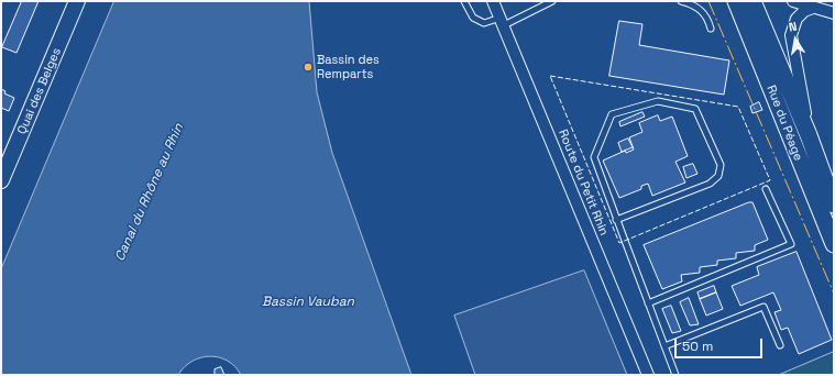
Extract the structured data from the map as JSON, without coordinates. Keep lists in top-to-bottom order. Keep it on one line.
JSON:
{"streets":{"main road":["Quai des Belges","Rue du Péage"],"street":["Route du Petit Rhin"]},"water":["Canal du Rhône au Rhin","Bassin Vauban"],"places":["Bassin des Remparts"],"scale_bar":"50 m","north":"top"}
